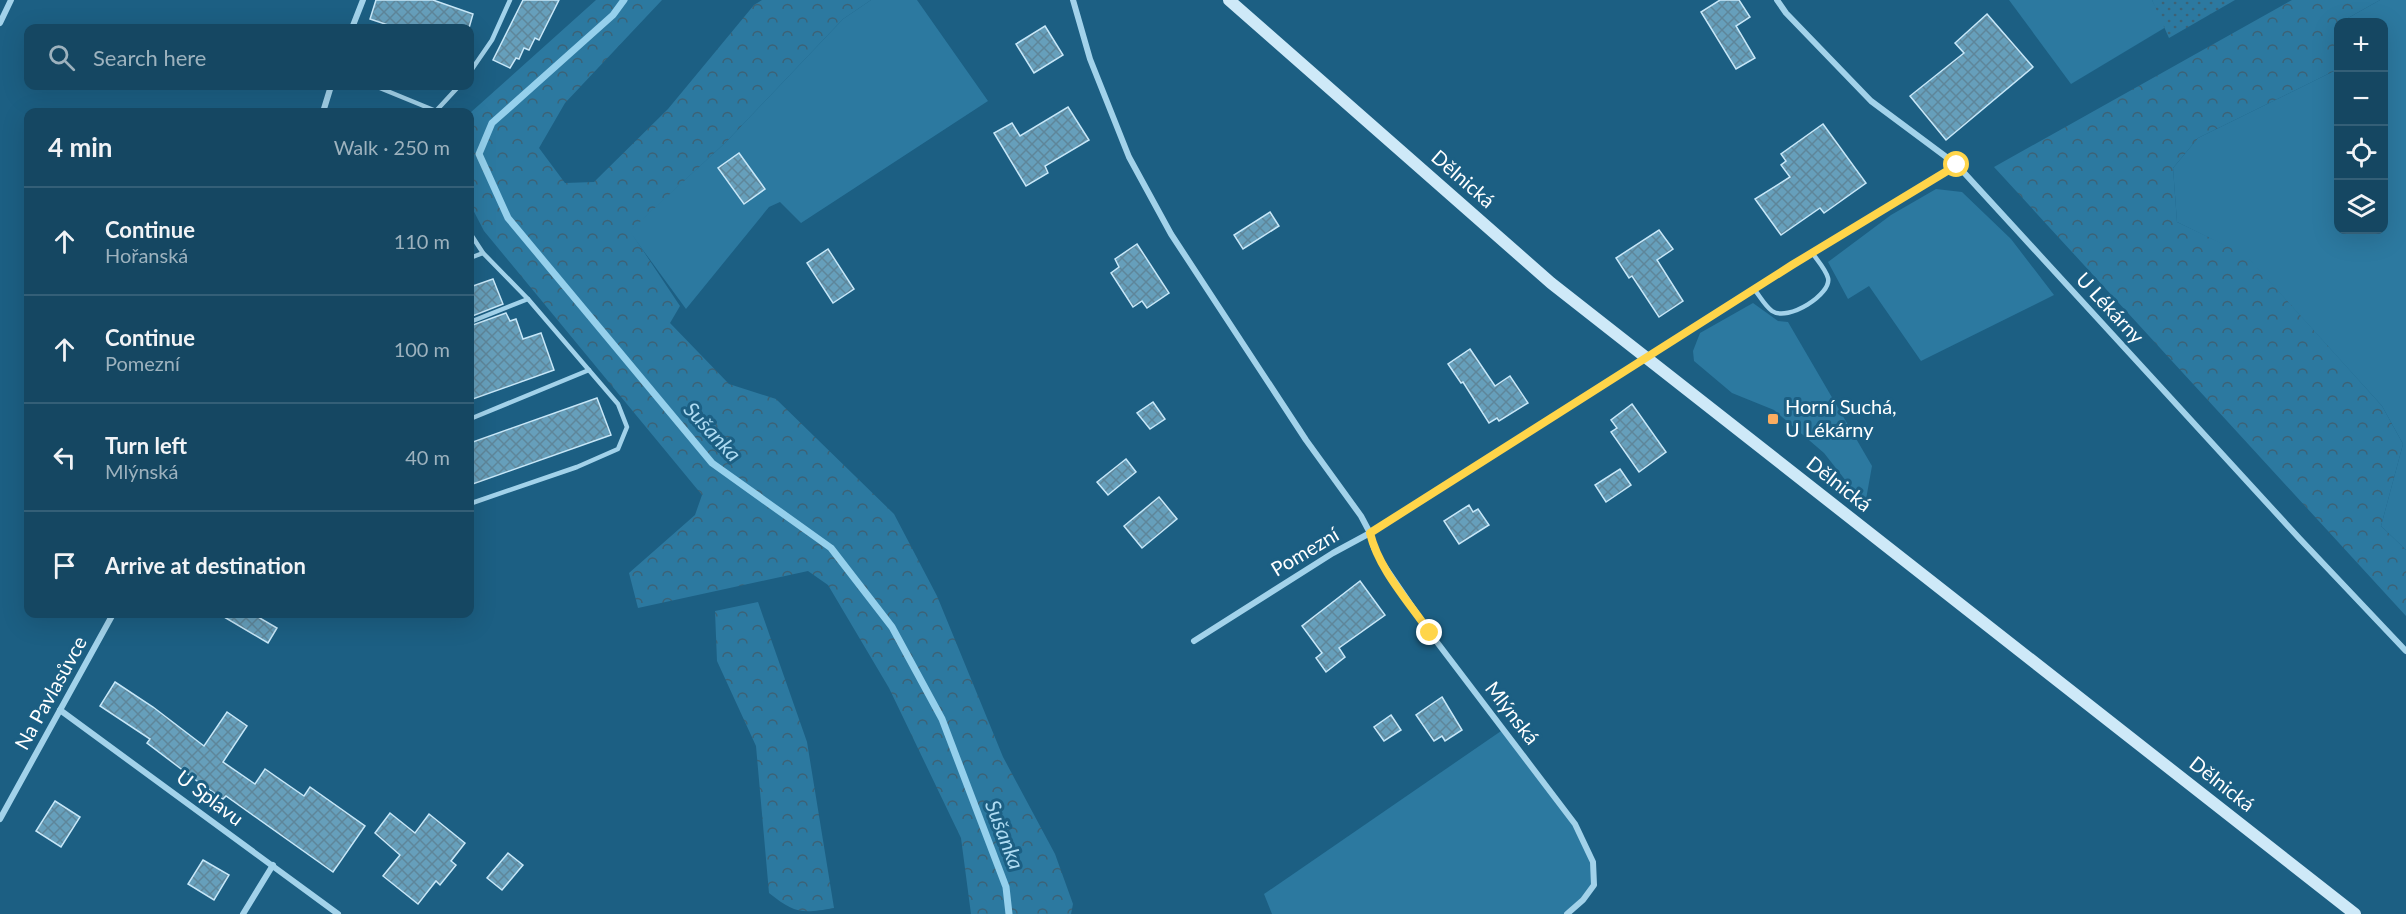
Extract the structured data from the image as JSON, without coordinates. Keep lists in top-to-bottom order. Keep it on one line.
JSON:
{"streets":{"main road":["Dělnická"],"street":["U Lékárny","Pomezní","Na Pavlasůvce","Mlýnská","U Splavu"]},"crossings":[["Dělnická","Pomezní"],["U Lékárny","Pomezní"],["Pomezní","Mlýnská"],["Na Pavlasůvce","U Splavu"]],"water":["Sušanka"],"places":{"transit":["Horní Suchá, U Lékárny"]},"page":{"map_buttons":["+","−"],"search":"Search here","heading":["4 min","Walk · 250 m"],"list":[["Continue","Hořanská","110 m"],["Continue","Pomezní","100 m"],["Turn left","Mlýnská","40 m"],"Arrive at destination"]}}
